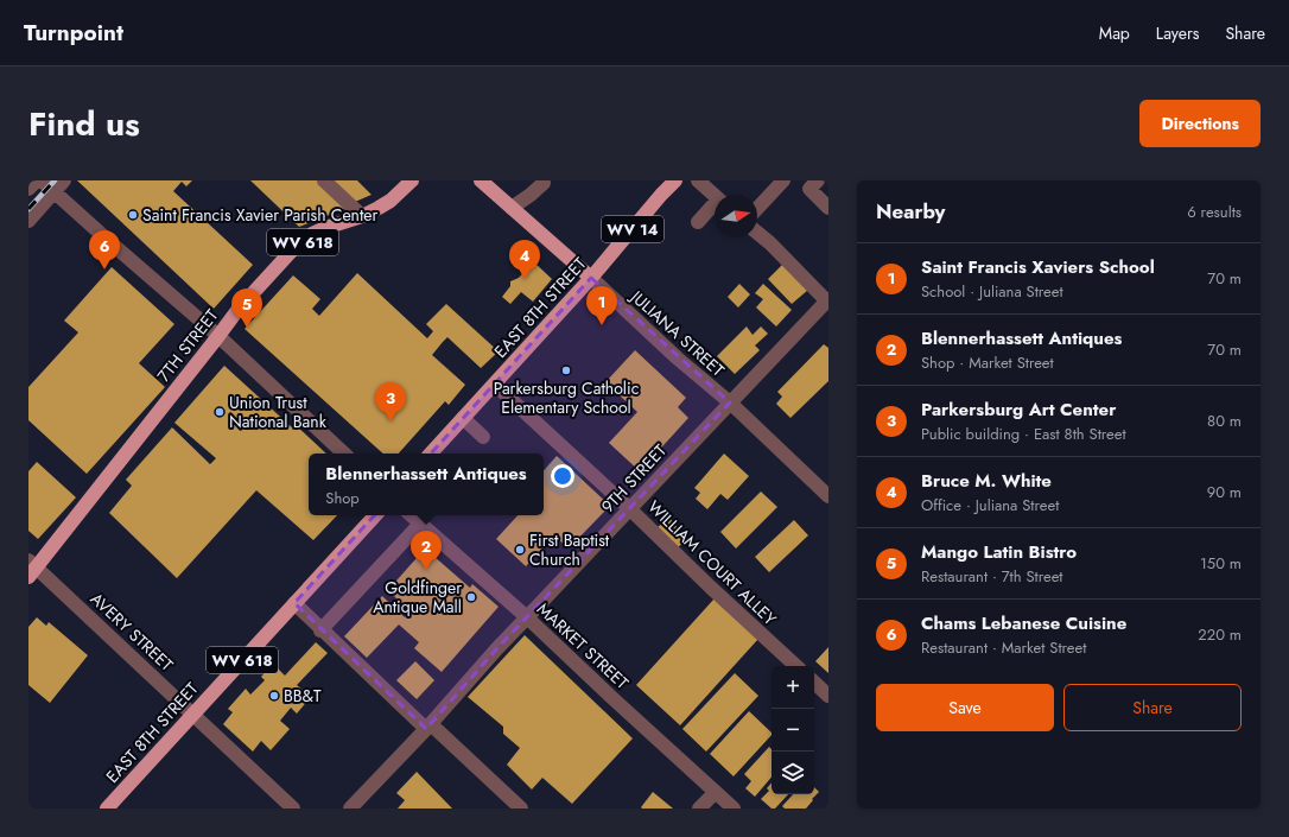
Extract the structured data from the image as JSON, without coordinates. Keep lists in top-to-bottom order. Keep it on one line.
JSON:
{"streets":{"main road":["WV 14","WV 618","EAST 8TH STREET","JULIANA STREET","7TH STREET"],"street":["9TH STREET","WILLIAM COURT ALLEY","AVERY STREET","MARKET STREET"]},"crossings":[["EAST 8TH STREET","JULIANA STREET"],["EAST 8TH STREET","WILLIAM COURT ALLEY"],["EAST 8TH STREET","AVERY STREET"],["JULIANA STREET","9TH STREET"],["7TH STREET","AVERY STREET"],["9TH STREET","WILLIAM COURT ALLEY"],["9TH STREET","MARKET STREET"]],"places":["Saint Francis Xavier Parish Center","Parkersburg Catholic Elementary School","Union Trust National Bank","First Baptist Church","Goldfinger Antique Mall","BB&T"],"north":"right","page":{"header":"Turnpoint","nav":["Map","Layers","Share"],"title":"Find us","buttons":["Directions",["Save","Share"]],"heading":["Nearby","6 results"],"pins":["6","4","1","5","3","2"],"list":[{"mark":"1","name":"Saint Francis Xaviers School","note":"School · Juliana Street","value":"70 m"},{"mark":"2","name":"Blennerhassett Antiques","note":"Shop · Market Street","value":"70 m"},{"mark":"3","name":"Parkersburg Art Center","note":"Public building · East 8th Street","value":"80 m"},{"mark":"4","name":"Bruce M. White","note":"Office · Juliana Street","value":"90 m"},{"mark":"5","name":"Mango Latin Bistro","note":"Restaurant · 7th Street","value":"150 m"},{"mark":"6","name":"Chams Lebanese Cuisine","note":"Restaurant · Market Street","value":"220 m"}],"popup":["Blennerhassett Antiques","Shop"],"map_buttons":["+","−"]}}
